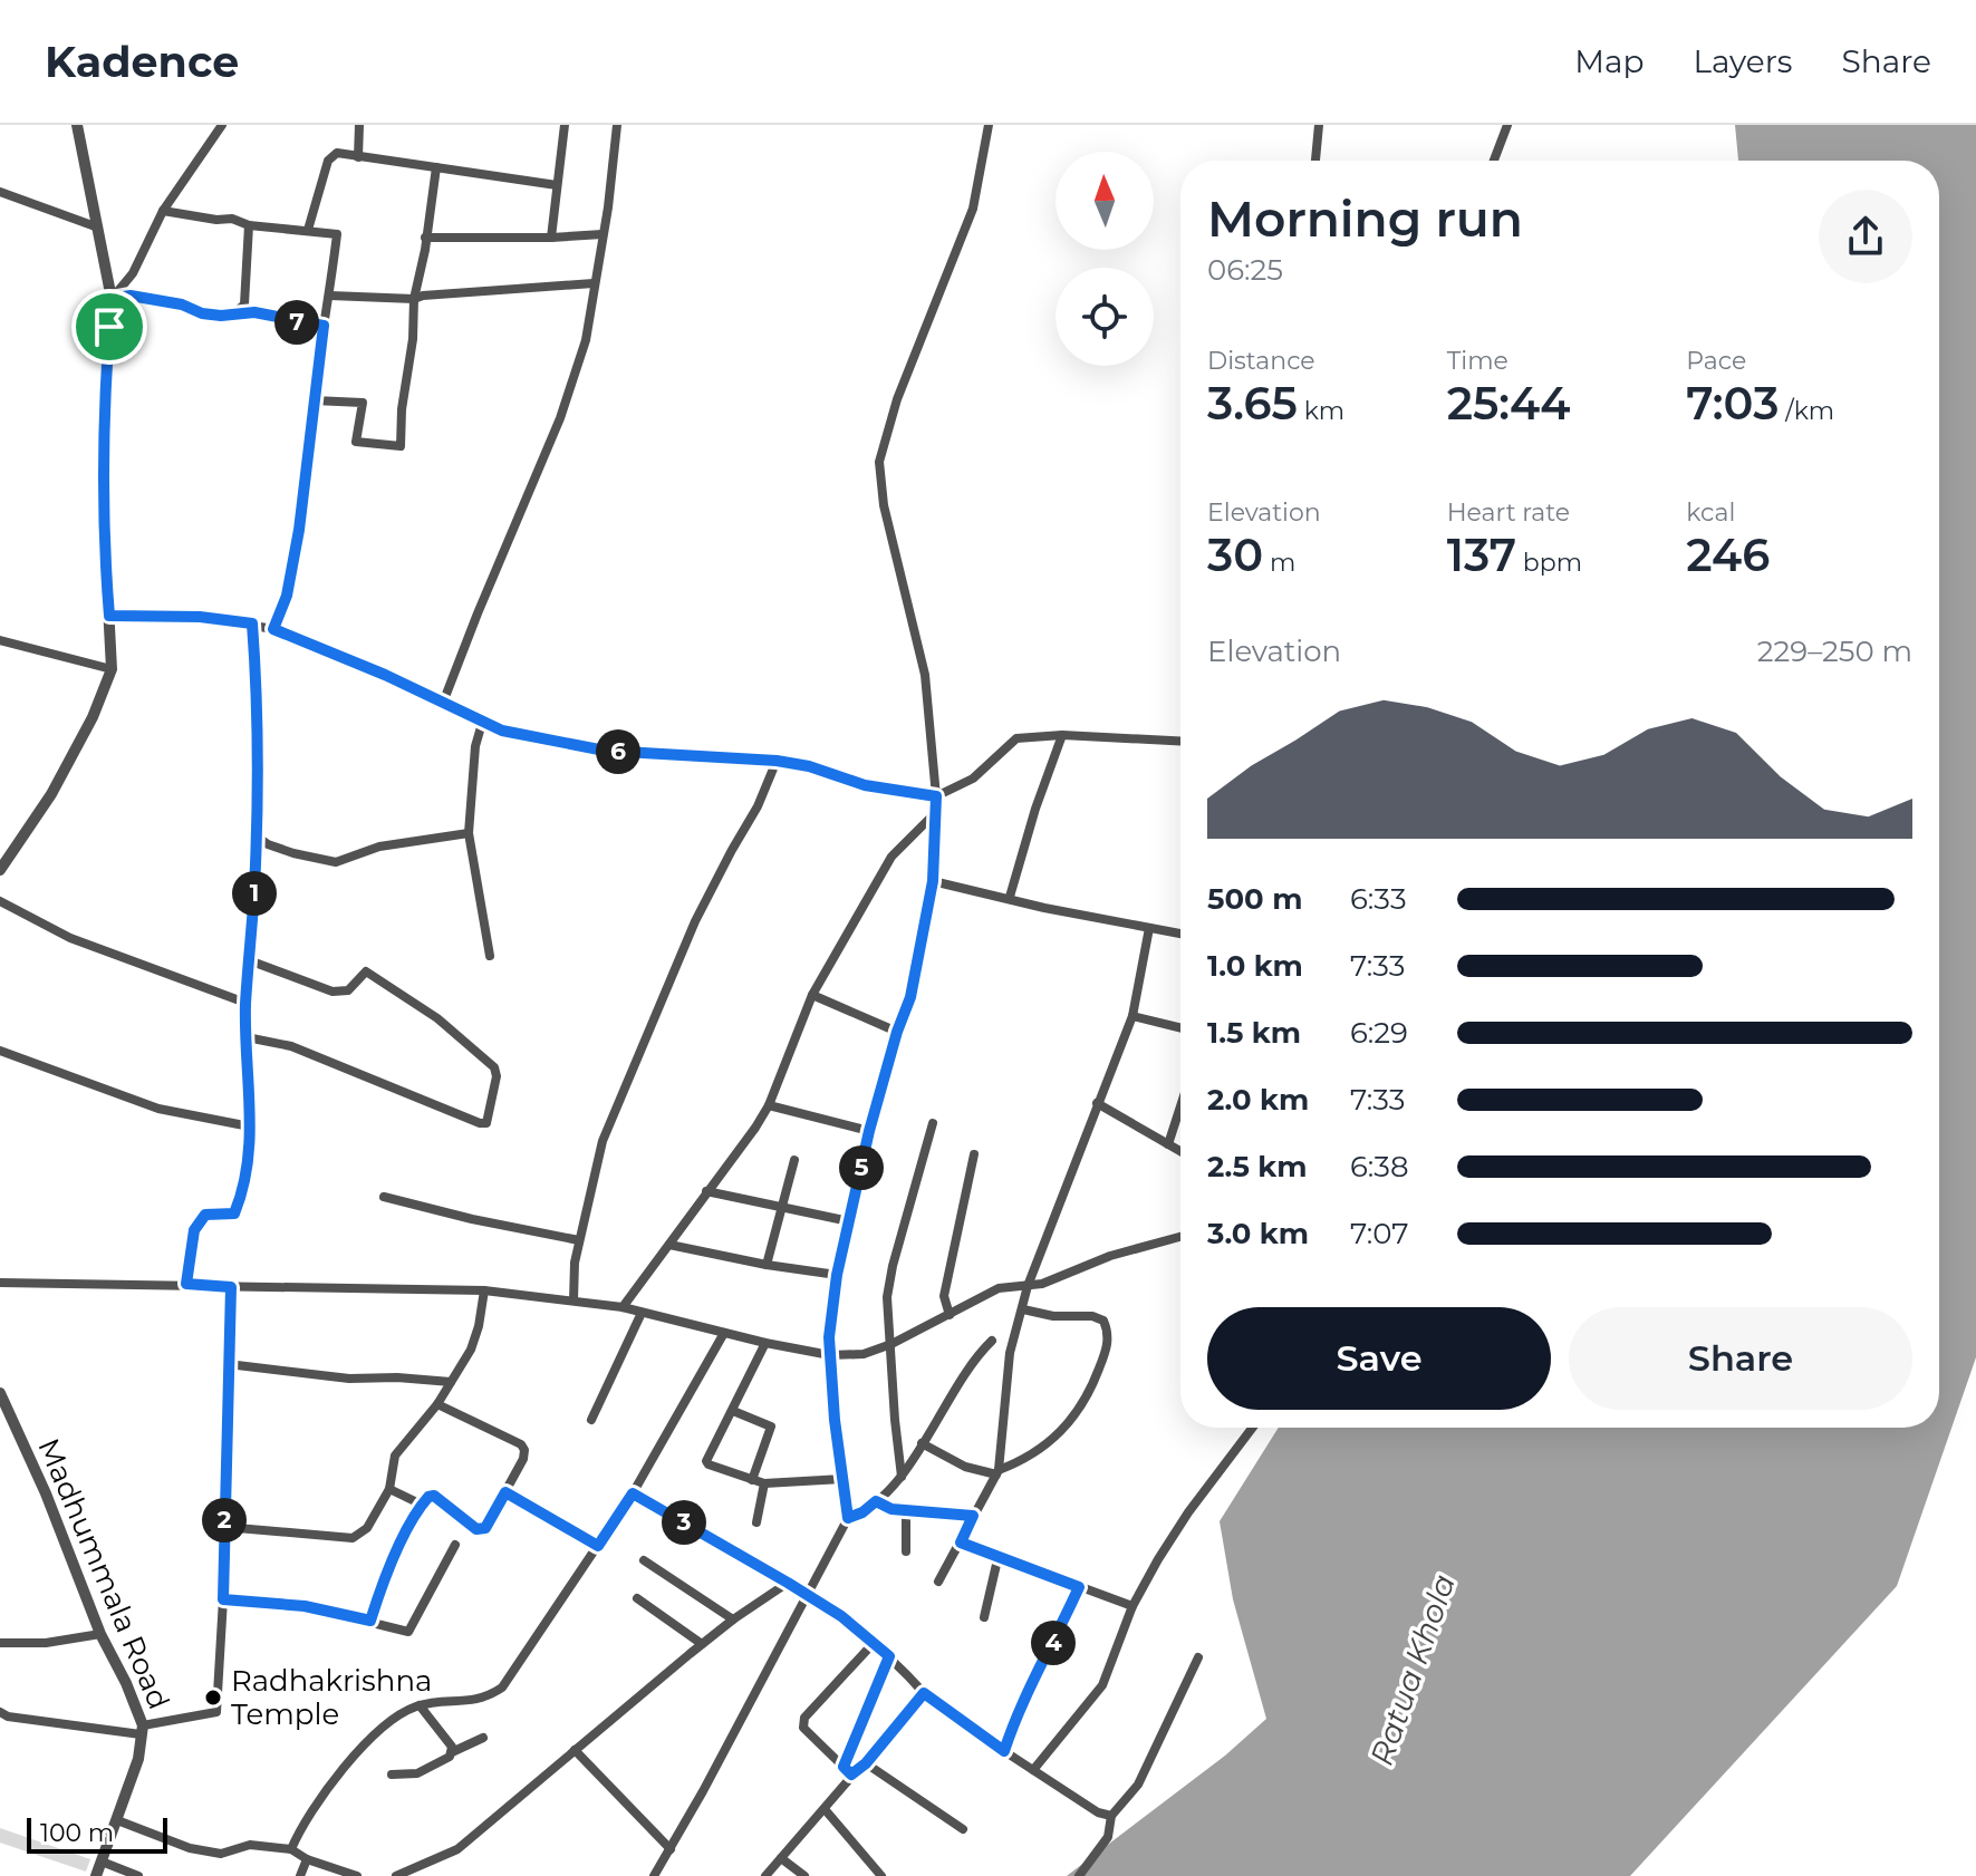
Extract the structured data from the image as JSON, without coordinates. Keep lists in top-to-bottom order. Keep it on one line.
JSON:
{"streets":{"street":["Madhummala Road"]},"water":["Ratua Khola"],"places":["Radhakrishna Temple"],"scale_bar":"100 m","north":"top","page":{"header":"Kadence","nav":["Map","Layers","Share"],"heading":["Morning run","06:25"],"pins":["7","6","1","5","2","3","4"],"stats":[["Distance","3.65 km"],["Time","25:44"],["Pace","7:03 /km"],["Elevation","30 m"],["Heart rate","137 bpm"],["kcal","246"]],"chart":["Elevation","229–250 m"],"list":[{"name":"500 m","note":"6:33"},{"name":"1.0 km","note":"7:33"},{"name":"1.5 km","note":"6:29"},{"name":"2.0 km","note":"7:33"},{"name":"2.5 km","note":"6:38"},{"name":"3.0 km","note":"7:07"}],"buttons":["Save","Share"],"scale":"100 m"}}
